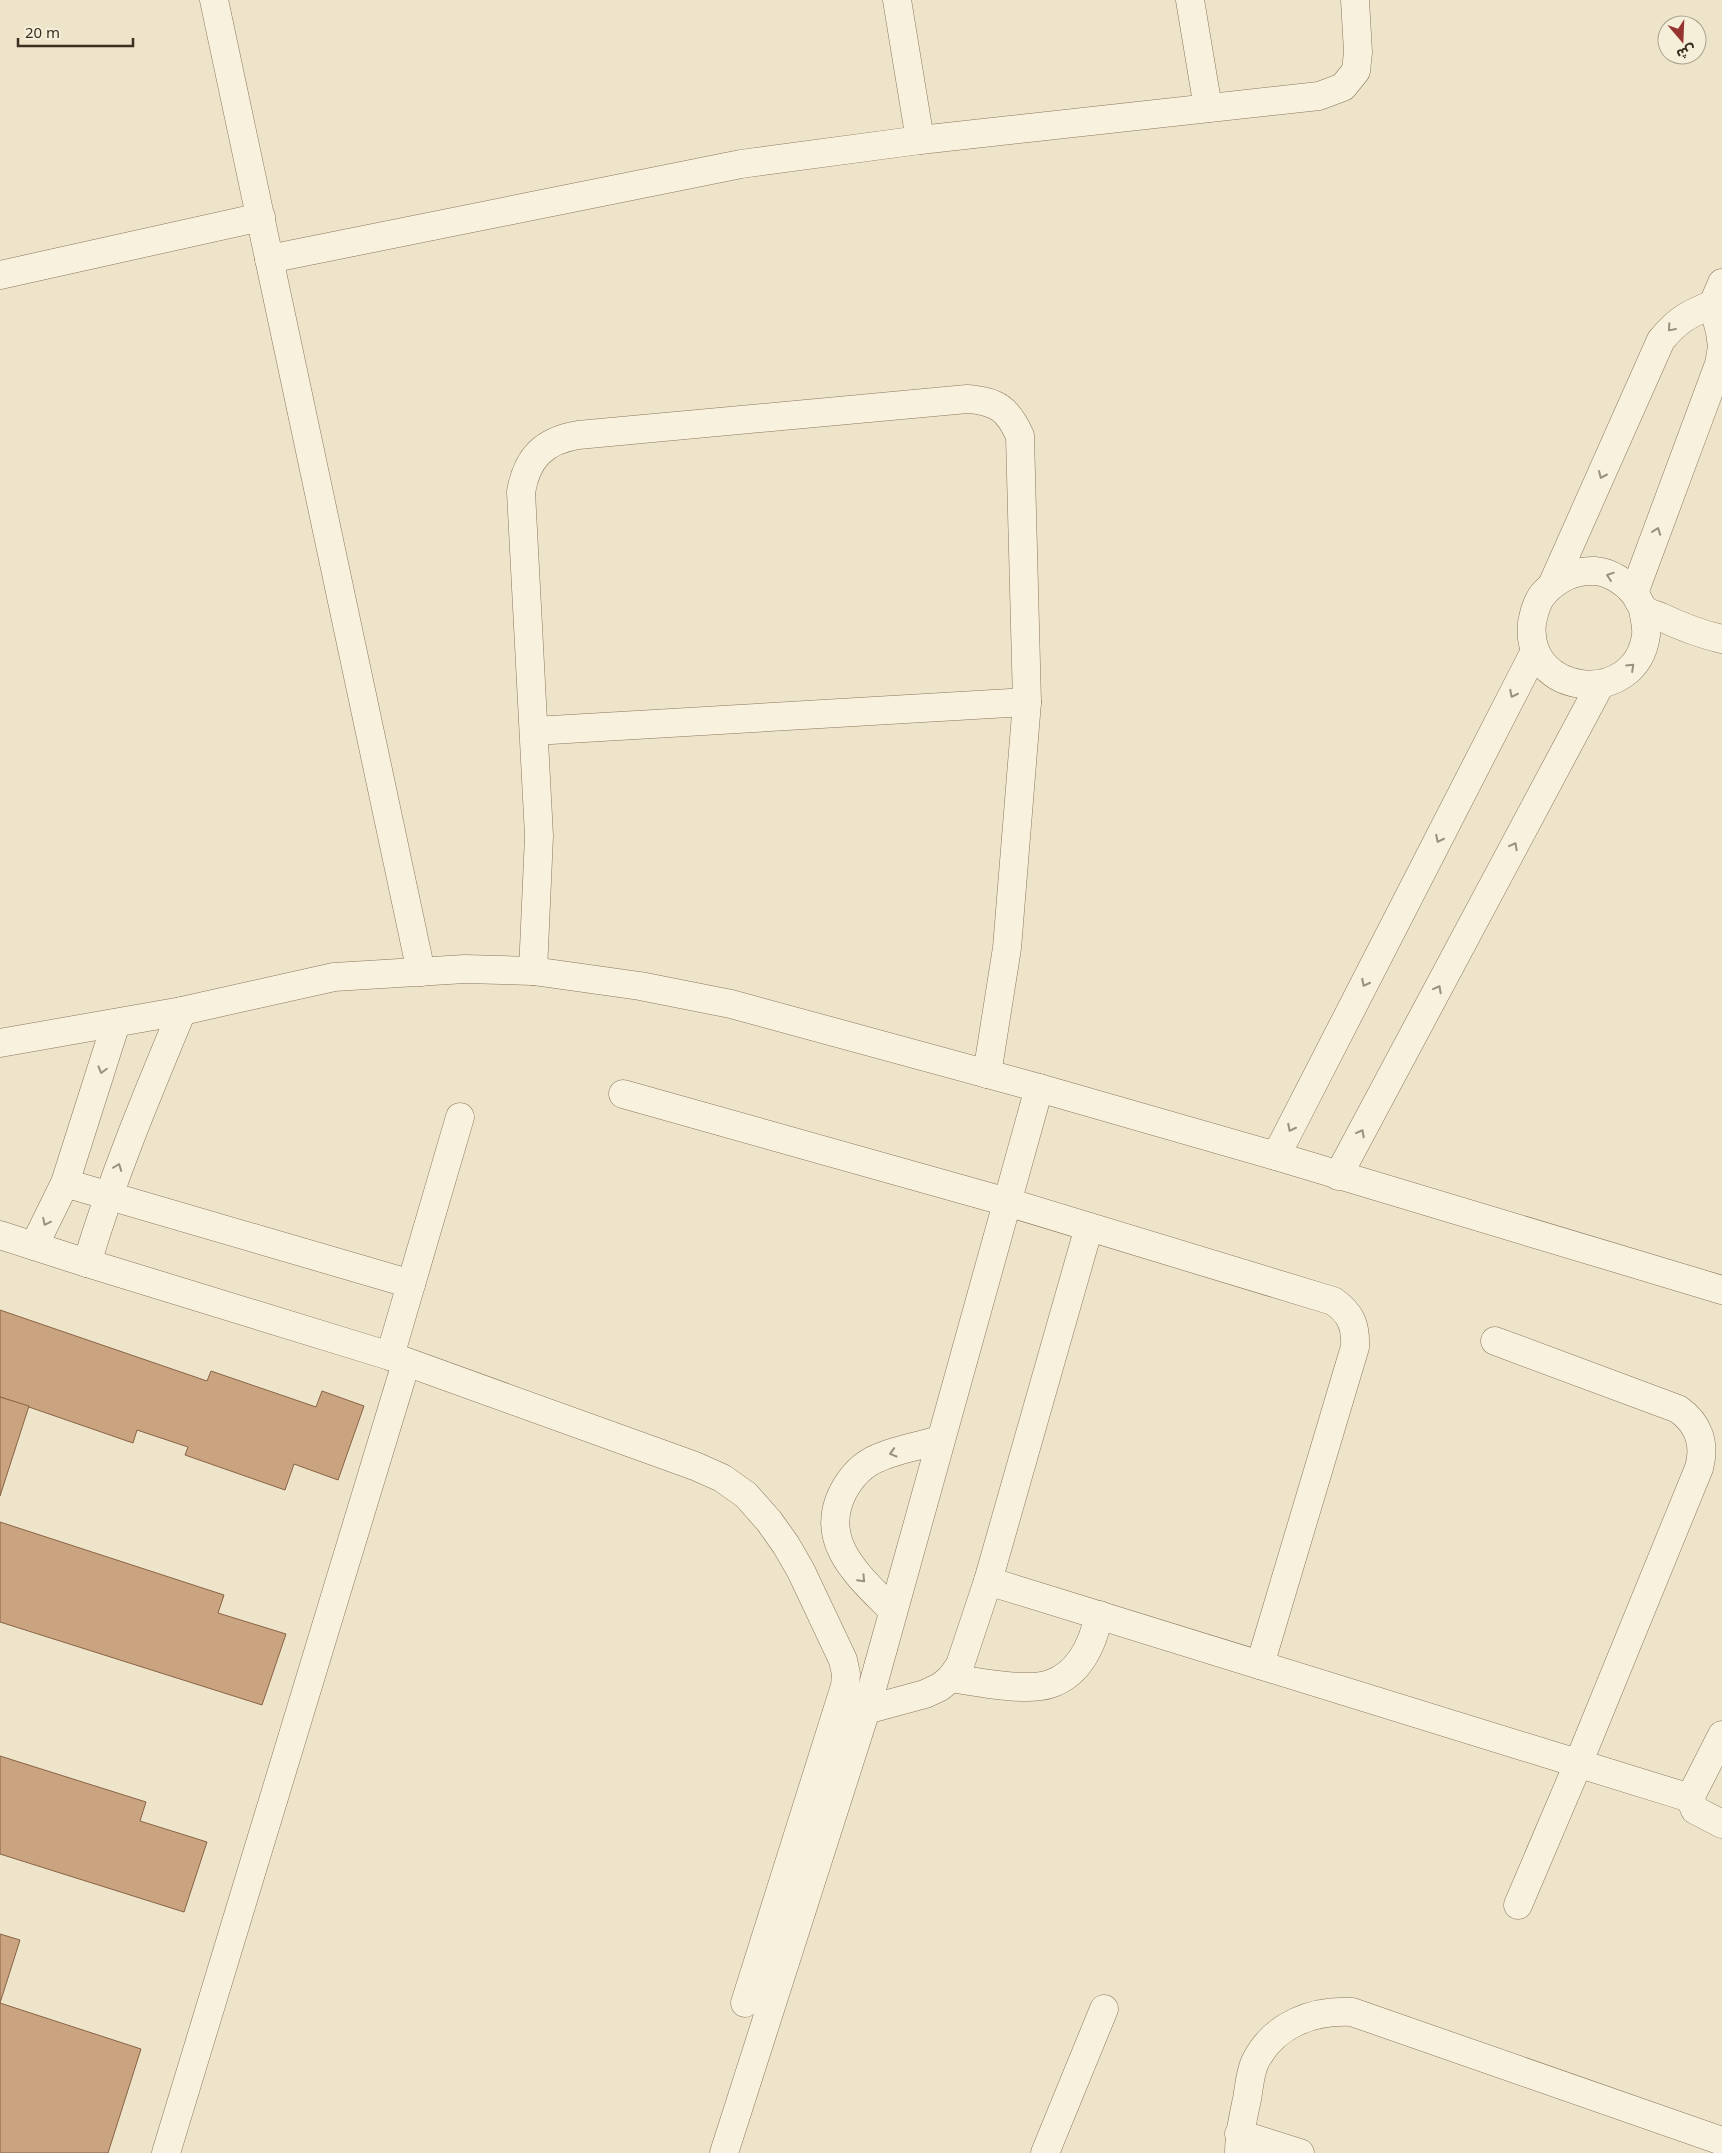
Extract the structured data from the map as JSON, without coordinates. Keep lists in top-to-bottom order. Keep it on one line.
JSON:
{"scale_bar":"20 m","north":"bottom"}
